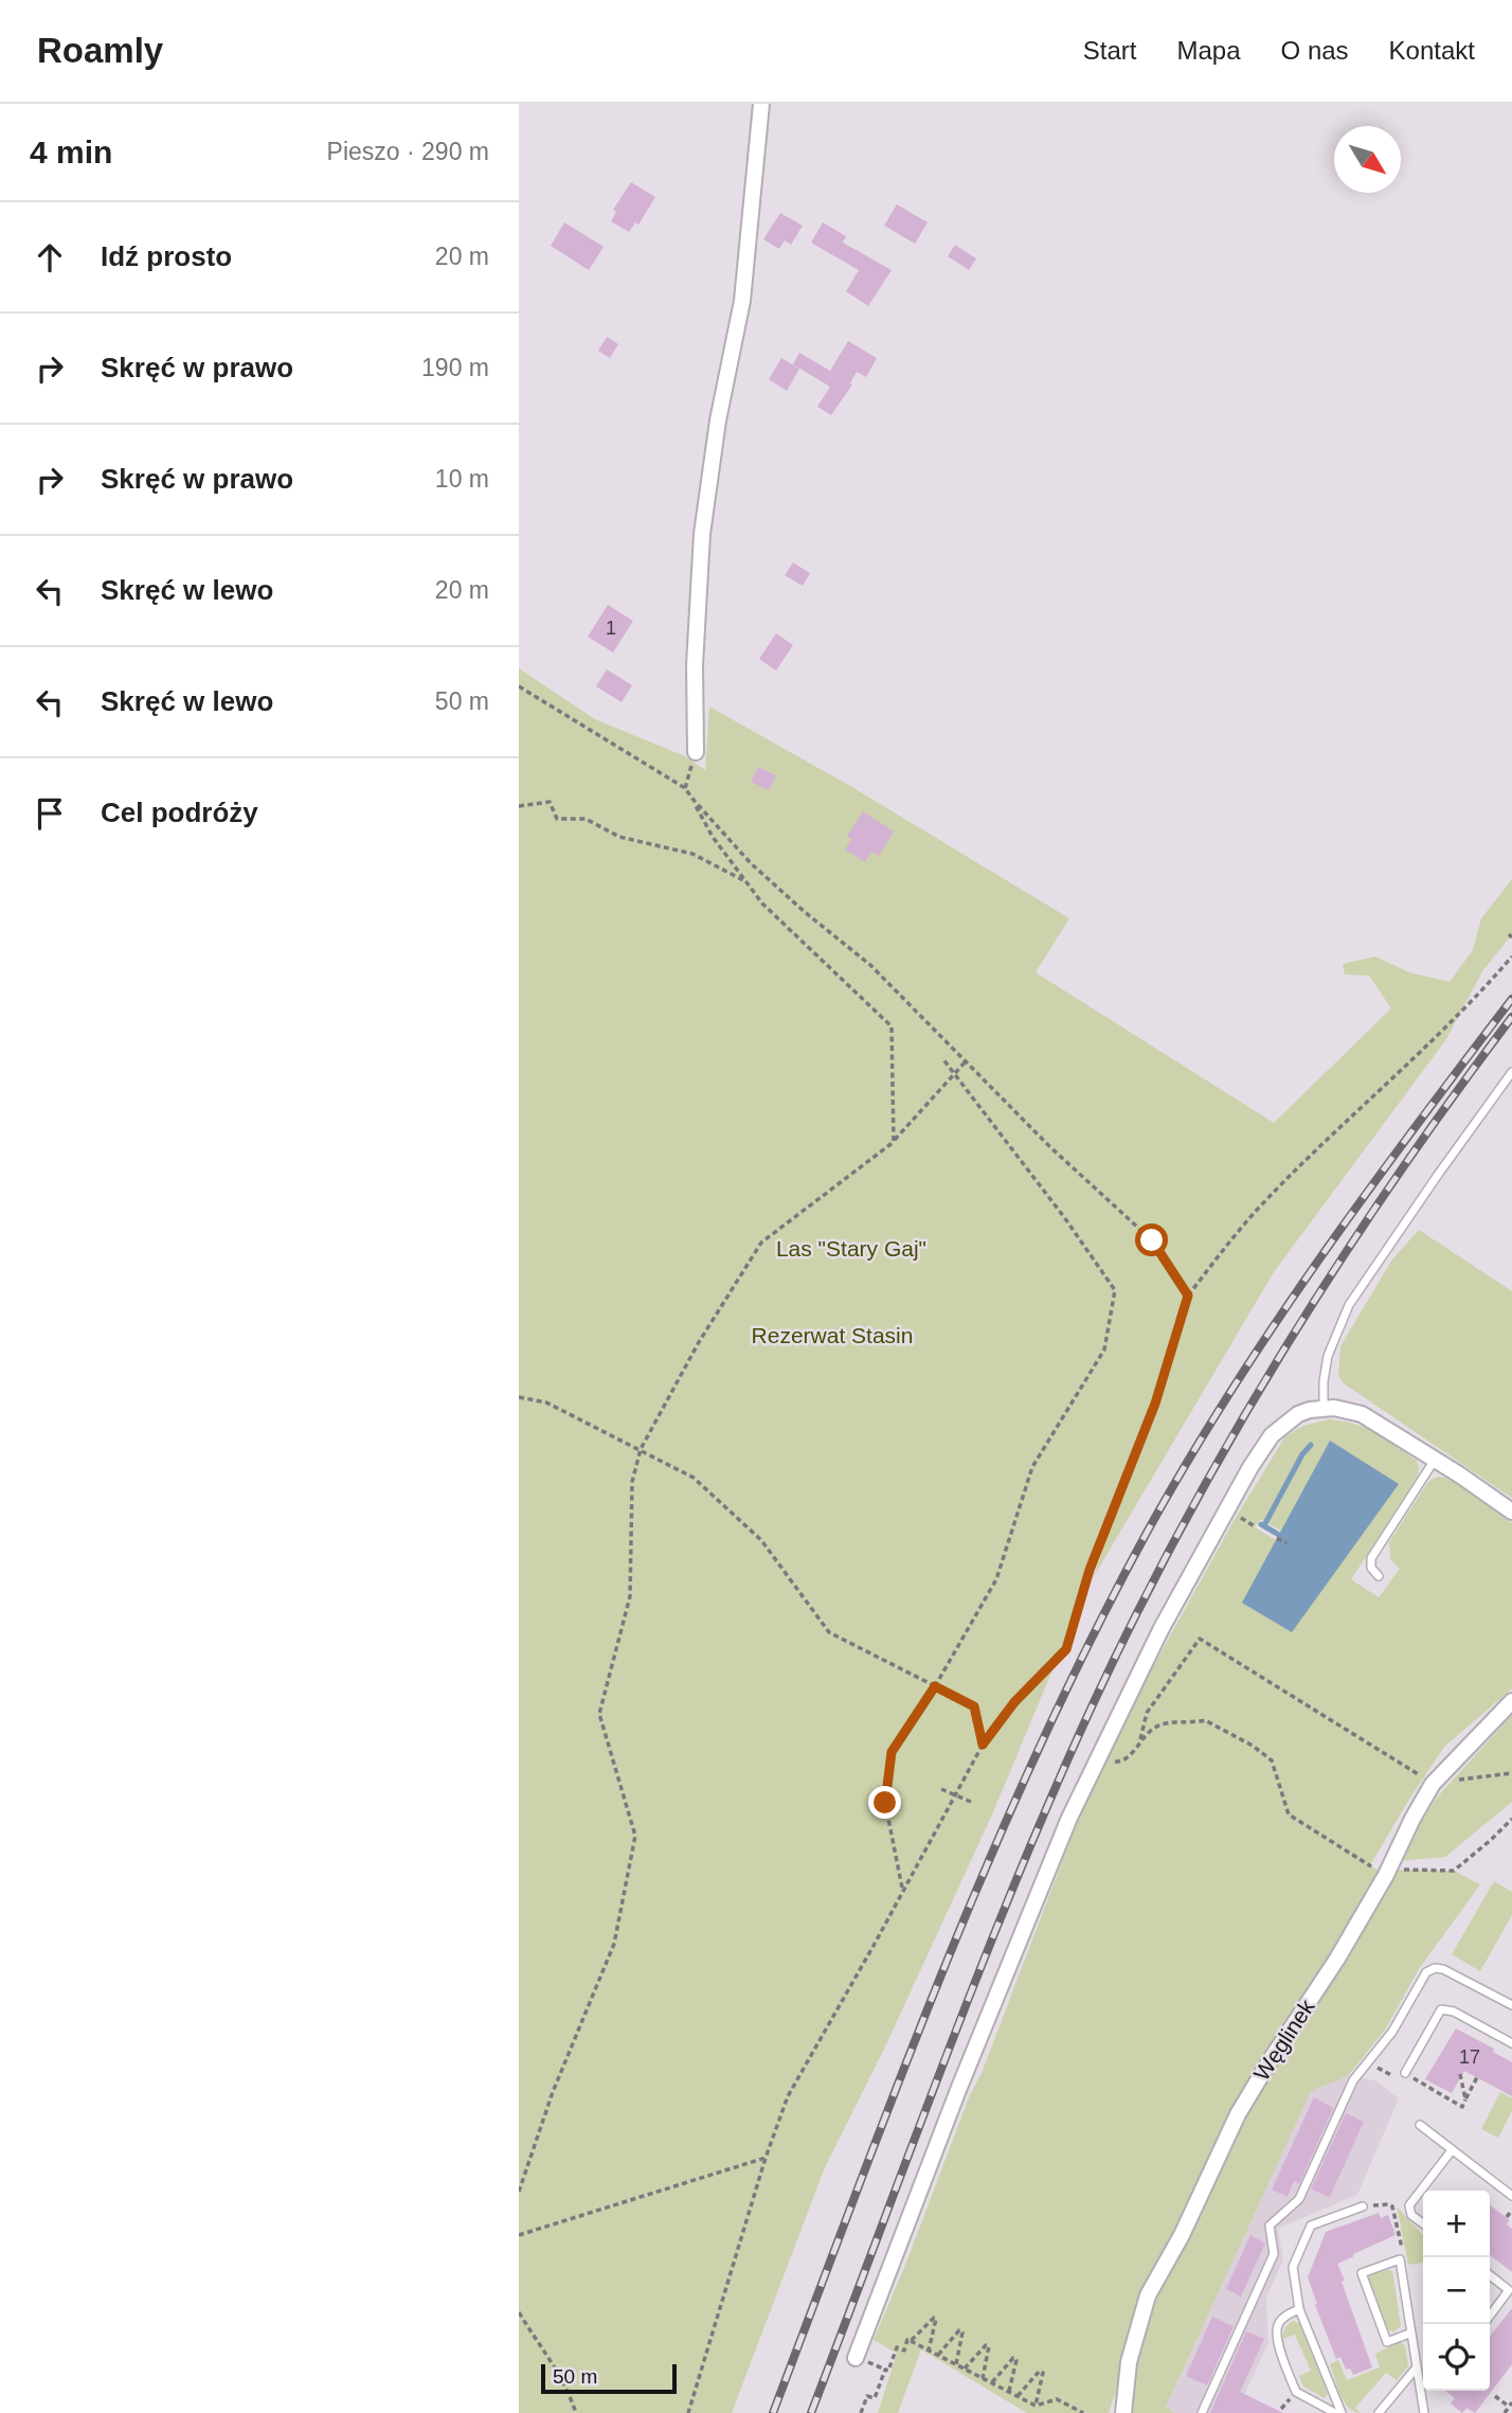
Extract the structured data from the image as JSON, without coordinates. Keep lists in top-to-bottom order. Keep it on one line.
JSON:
{"streets":{"street":["Węglinek"]},"parks":["Las \"Stary Gaj\"","Rezerwat Stasin"],"house_numbers":["1","17"],"scale_bar":"50 m","north":"bottom right","page":{"header":"Roamly","nav":["Start","Mapa","O nas","Kontakt"],"heading":["4 min","Pieszo · 290 m"],"list":[["Idź prosto","20 m"],["Skręć w prawo","190 m"],["Skręć w prawo","10 m"],["Skręć w lewo","20 m"],["Skręć w lewo","50 m"],"Cel podróży"],"map_buttons":["+","−"],"scale":"50 m"}}
